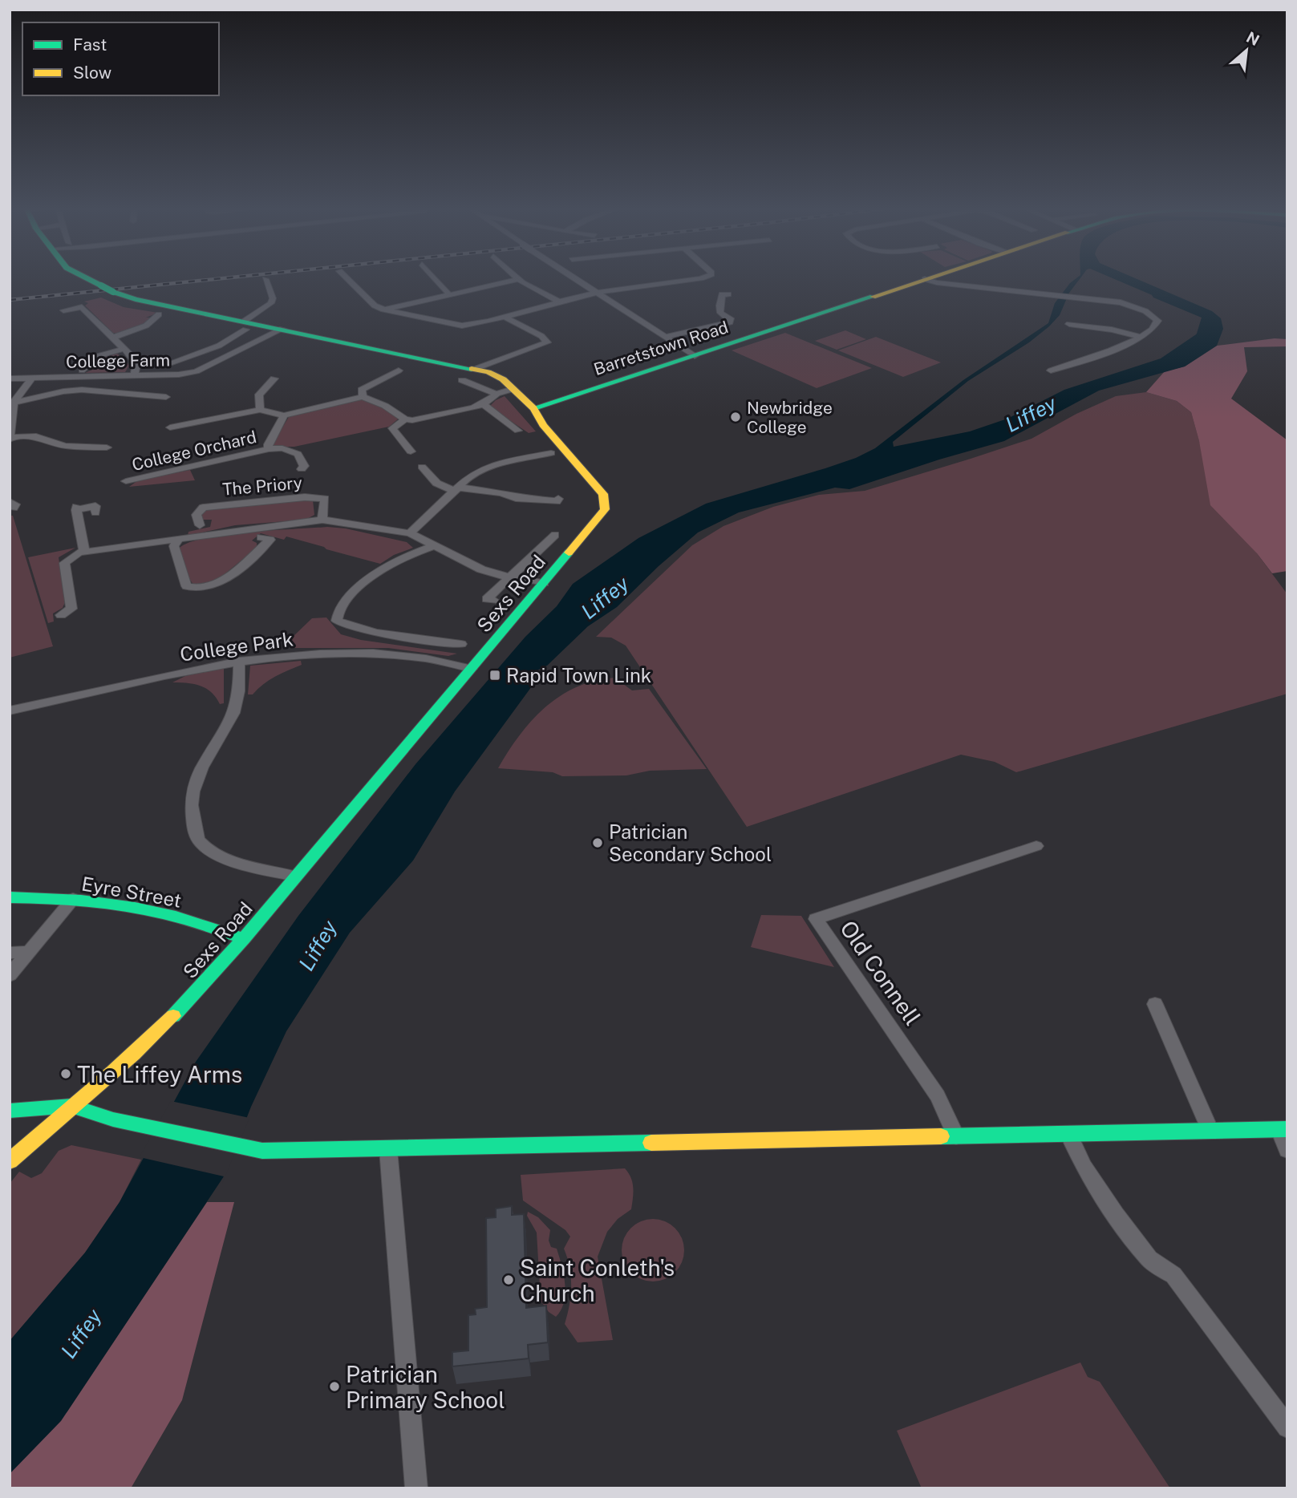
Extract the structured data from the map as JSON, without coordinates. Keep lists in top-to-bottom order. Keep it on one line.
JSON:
{"streets":{"street":["Barretstown Road","College Farm","College Orchard","The Priory","Sexs Road","College Park","Eyre Street","Old Connell"]},"crossings":[["Barretstown Road","Sexs Road"],["College Farm","Sexs Road"],["The Priory","Sexs Road"],["Sexs Road","College Park"],["Sexs Road","Eyre Street"]],"water":["Liffey"],"places":{"other":["Newbridge College","Patrician Secondary School","The Liffey Arms","Saint Conleth's Church","Patrician Primary School"],"transit":["Rapid Town Link"]},"legend":["Fast","Slow"],"north":"top right"}
